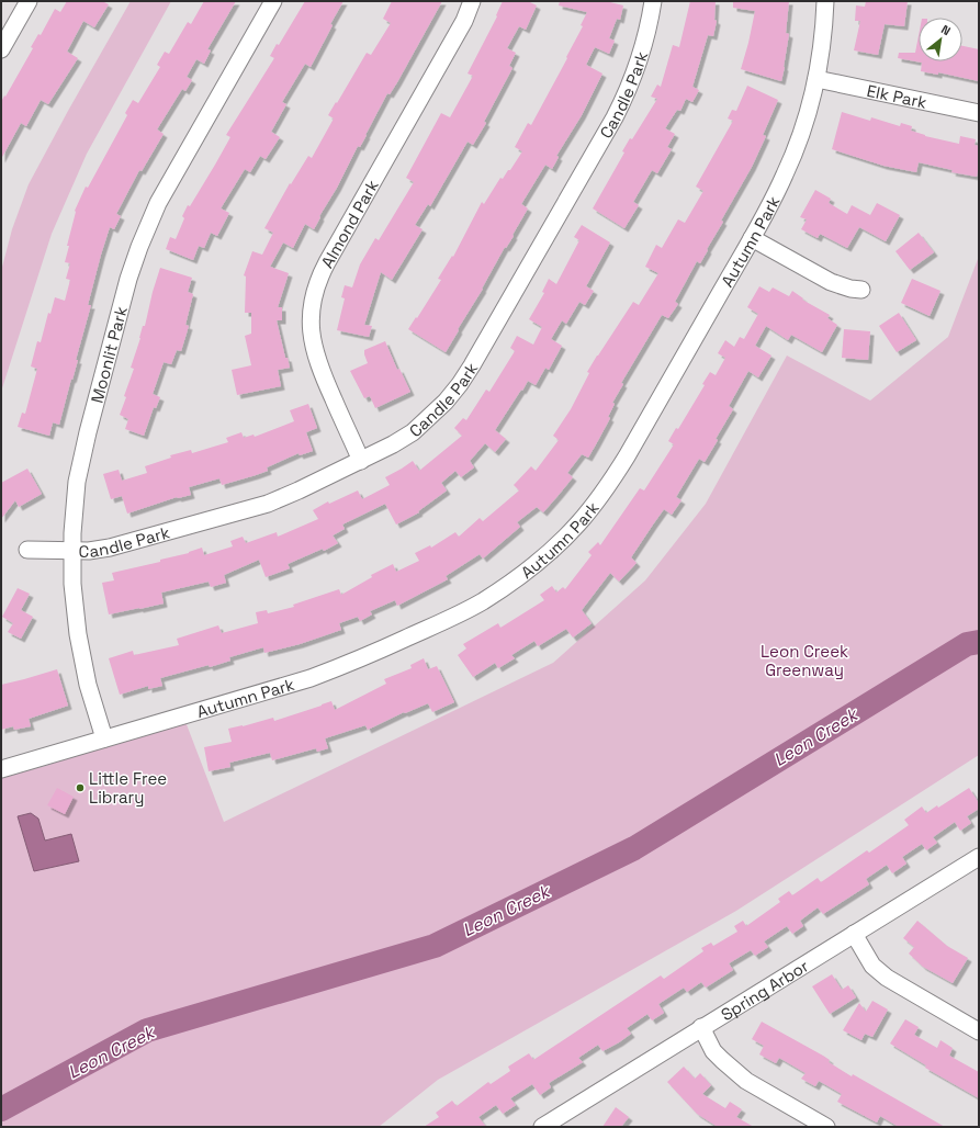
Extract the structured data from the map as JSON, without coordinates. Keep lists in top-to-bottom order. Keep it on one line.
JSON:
{"streets":{"street":["Candle Park","Elk Park","Almond Park","Autumn Park","Moonlit Park","Spring Arbor"]},"crossings":[["Candle Park","Almond Park"],["Candle Park","Moonlit Park"],["Elk Park","Autumn Park"],["Autumn Park","Moonlit Park"]],"water":["Leon Creek"],"parks":["Leon Creek Greenway"],"places":["Little Free Library"],"north":"top right"}
